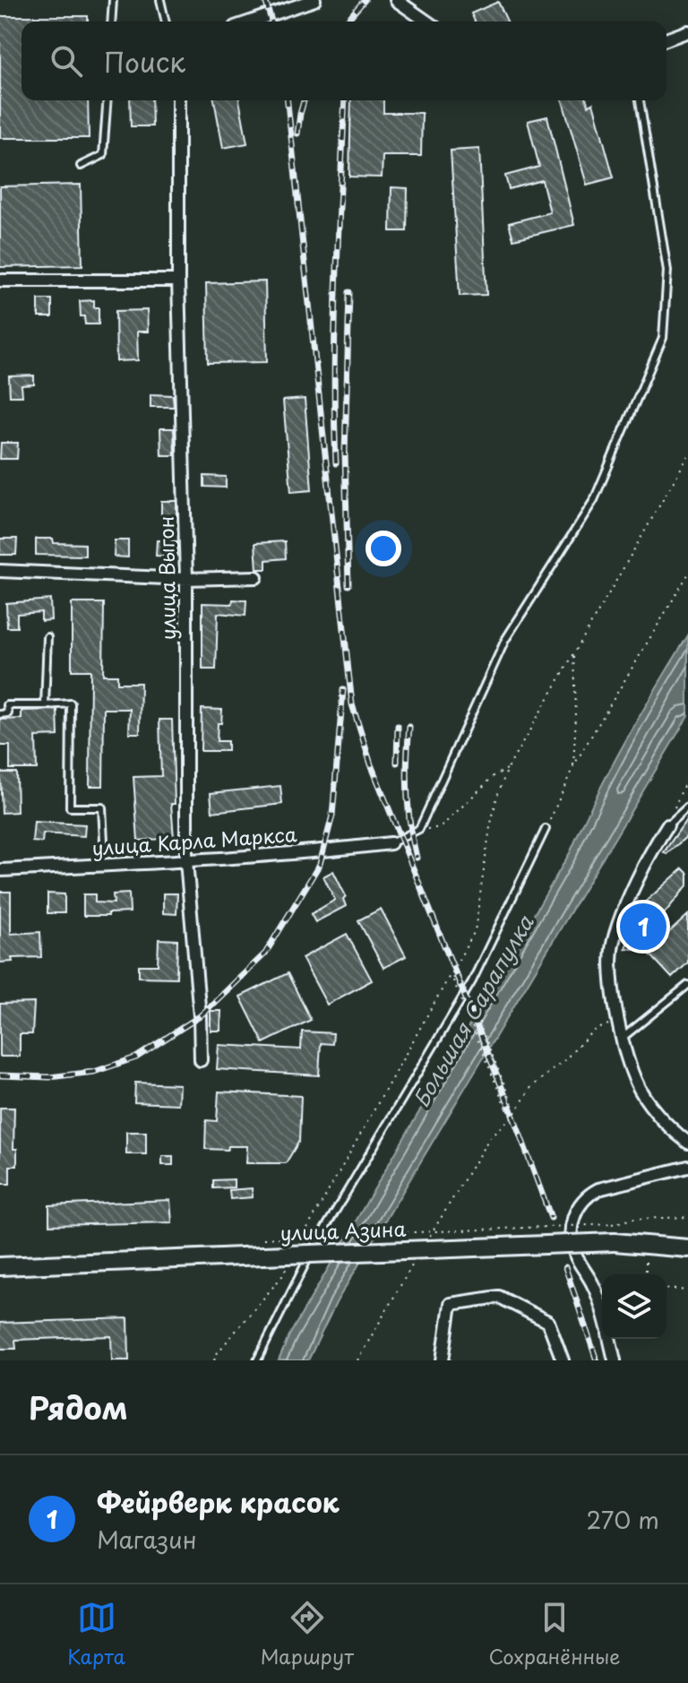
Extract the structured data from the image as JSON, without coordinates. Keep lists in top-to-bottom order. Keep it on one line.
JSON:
{"streets":{"main road":["улица Азина"],"street":["улица Выгон","улица Карла Маркса"]},"crossings":[["улица Выгон","улица Карла Маркса"]],"water":["Большая Сарапулка"],"page":{"search":"Поиск","pins":"1","heading":"Рядом","list":[{"mark":"1","name":"Фейрверк красок","note":"Магазин","value":"270 m"}],"nav":["Карта","Маршрут","Сохранённые"]}}
